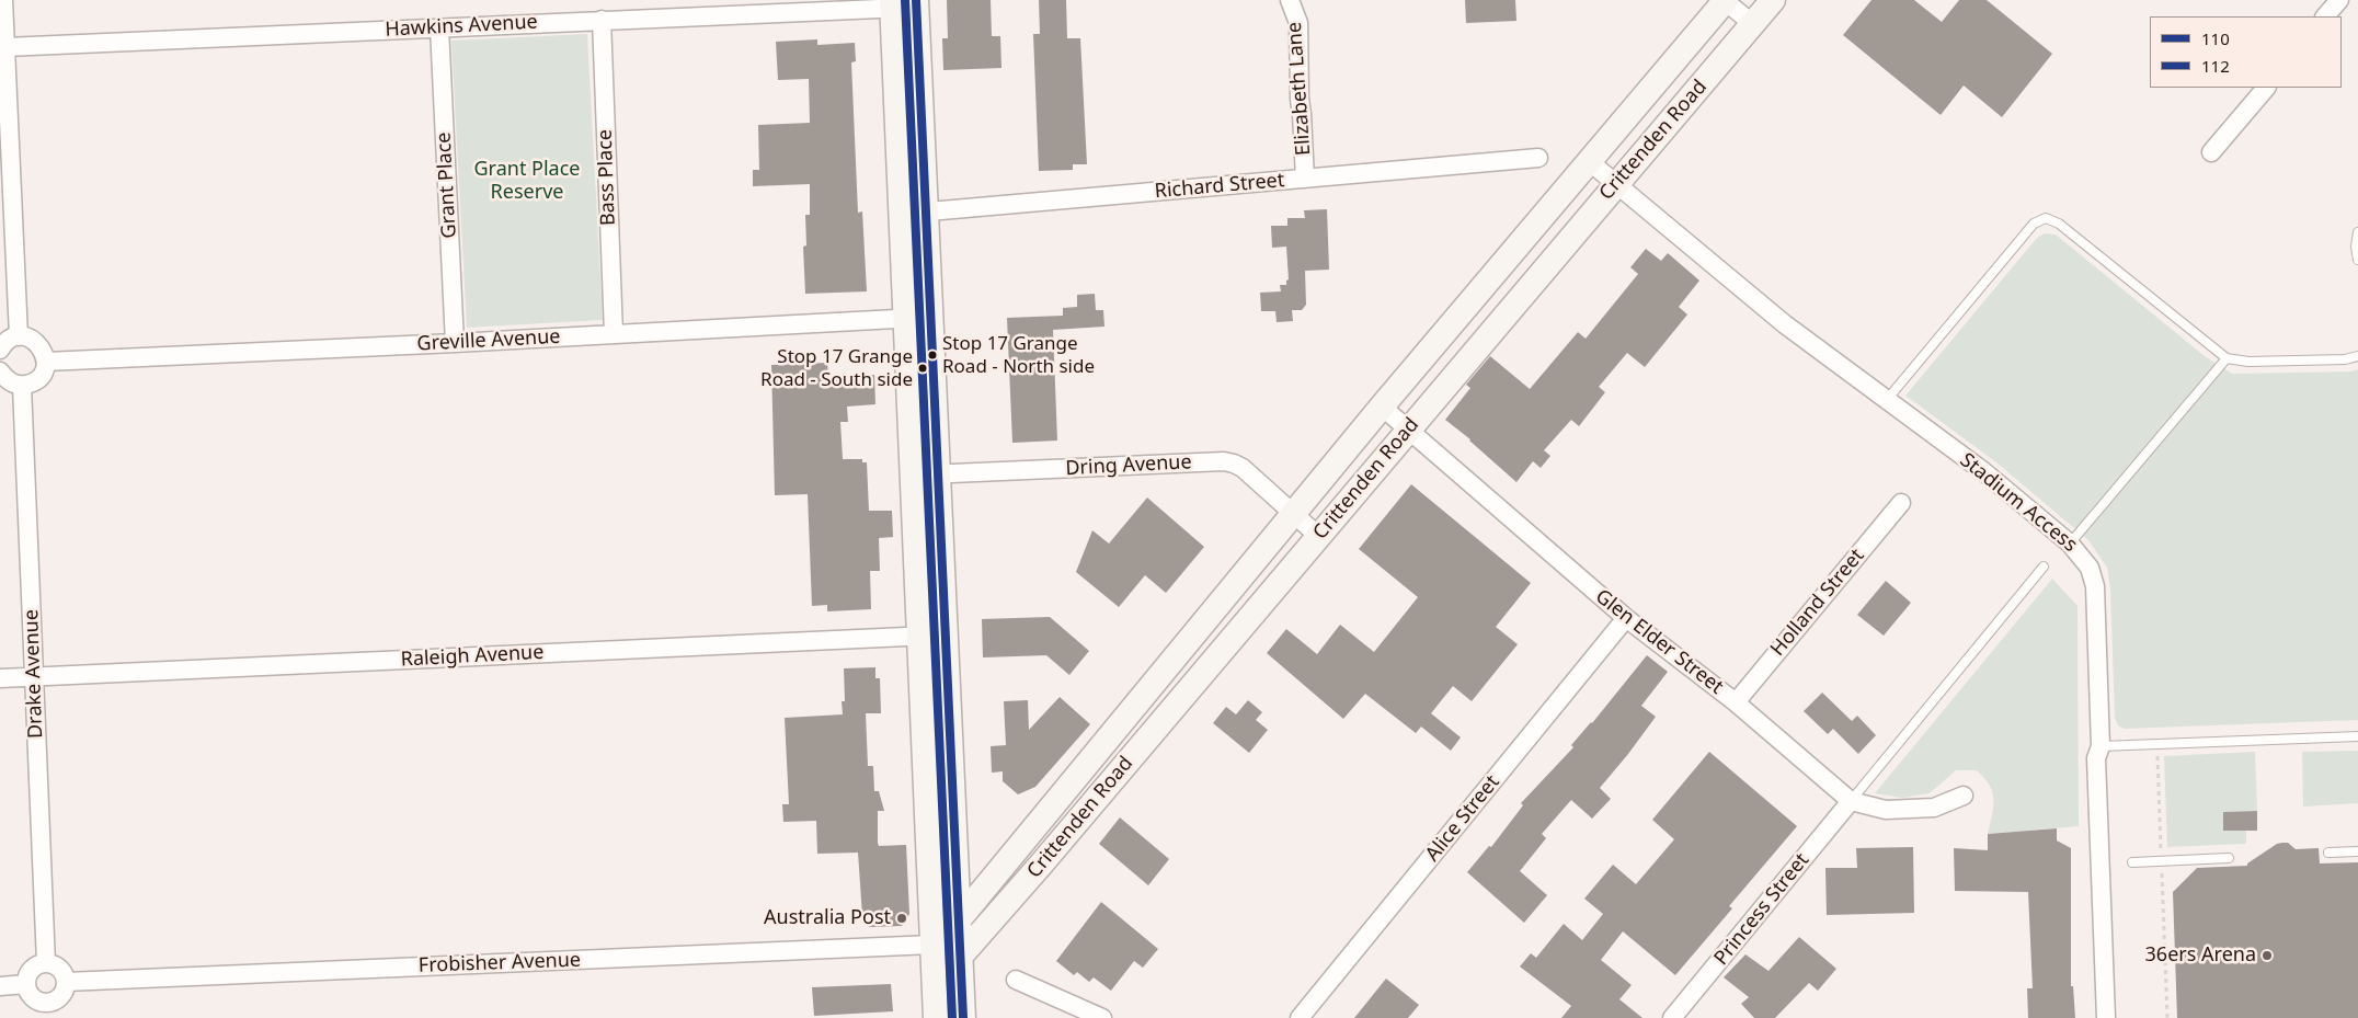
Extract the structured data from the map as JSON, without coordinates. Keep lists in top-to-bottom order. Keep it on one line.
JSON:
{"streets":{"main road":["Crittenden Road"],"street":["Hawkins Avenue","Elizabeth Lane","Bass Place","Grant Place","Richard Street","Greville Avenue","Dring Avenue","Stadium Access","Holland Street","Glen Elder Street","Raleigh Avenue","Drake Avenue","Alice Street","Princess Street","Frobisher Avenue"]},"crossings":[["Hawkins Avenue","Bass Place"],["Hawkins Avenue","Grant Place"],["Elizabeth Lane","Richard Street"],["Crittenden Road","Dring Avenue"],["Crittenden Road","Stadium Access"],["Crittenden Road","Glen Elder Street"],["Crittenden Road","Frobisher Avenue"],["Bass Place","Greville Avenue"],["Grant Place","Greville Avenue"],["Holland Street","Glen Elder Street"],["Glen Elder Street","Alice Street"],["Glen Elder Street","Princess Street"],["Raleigh Avenue","Drake Avenue"],["Drake Avenue","Frobisher Avenue"]],"parks":["Grant Place Reserve"],"places":["Stop 17 Grange Road - North side","Stop 17 Grange Road - South side","Australia Post","36ers Arena"],"lines":["transit line 110","transit line 112"],"legend":["110","112"]}
